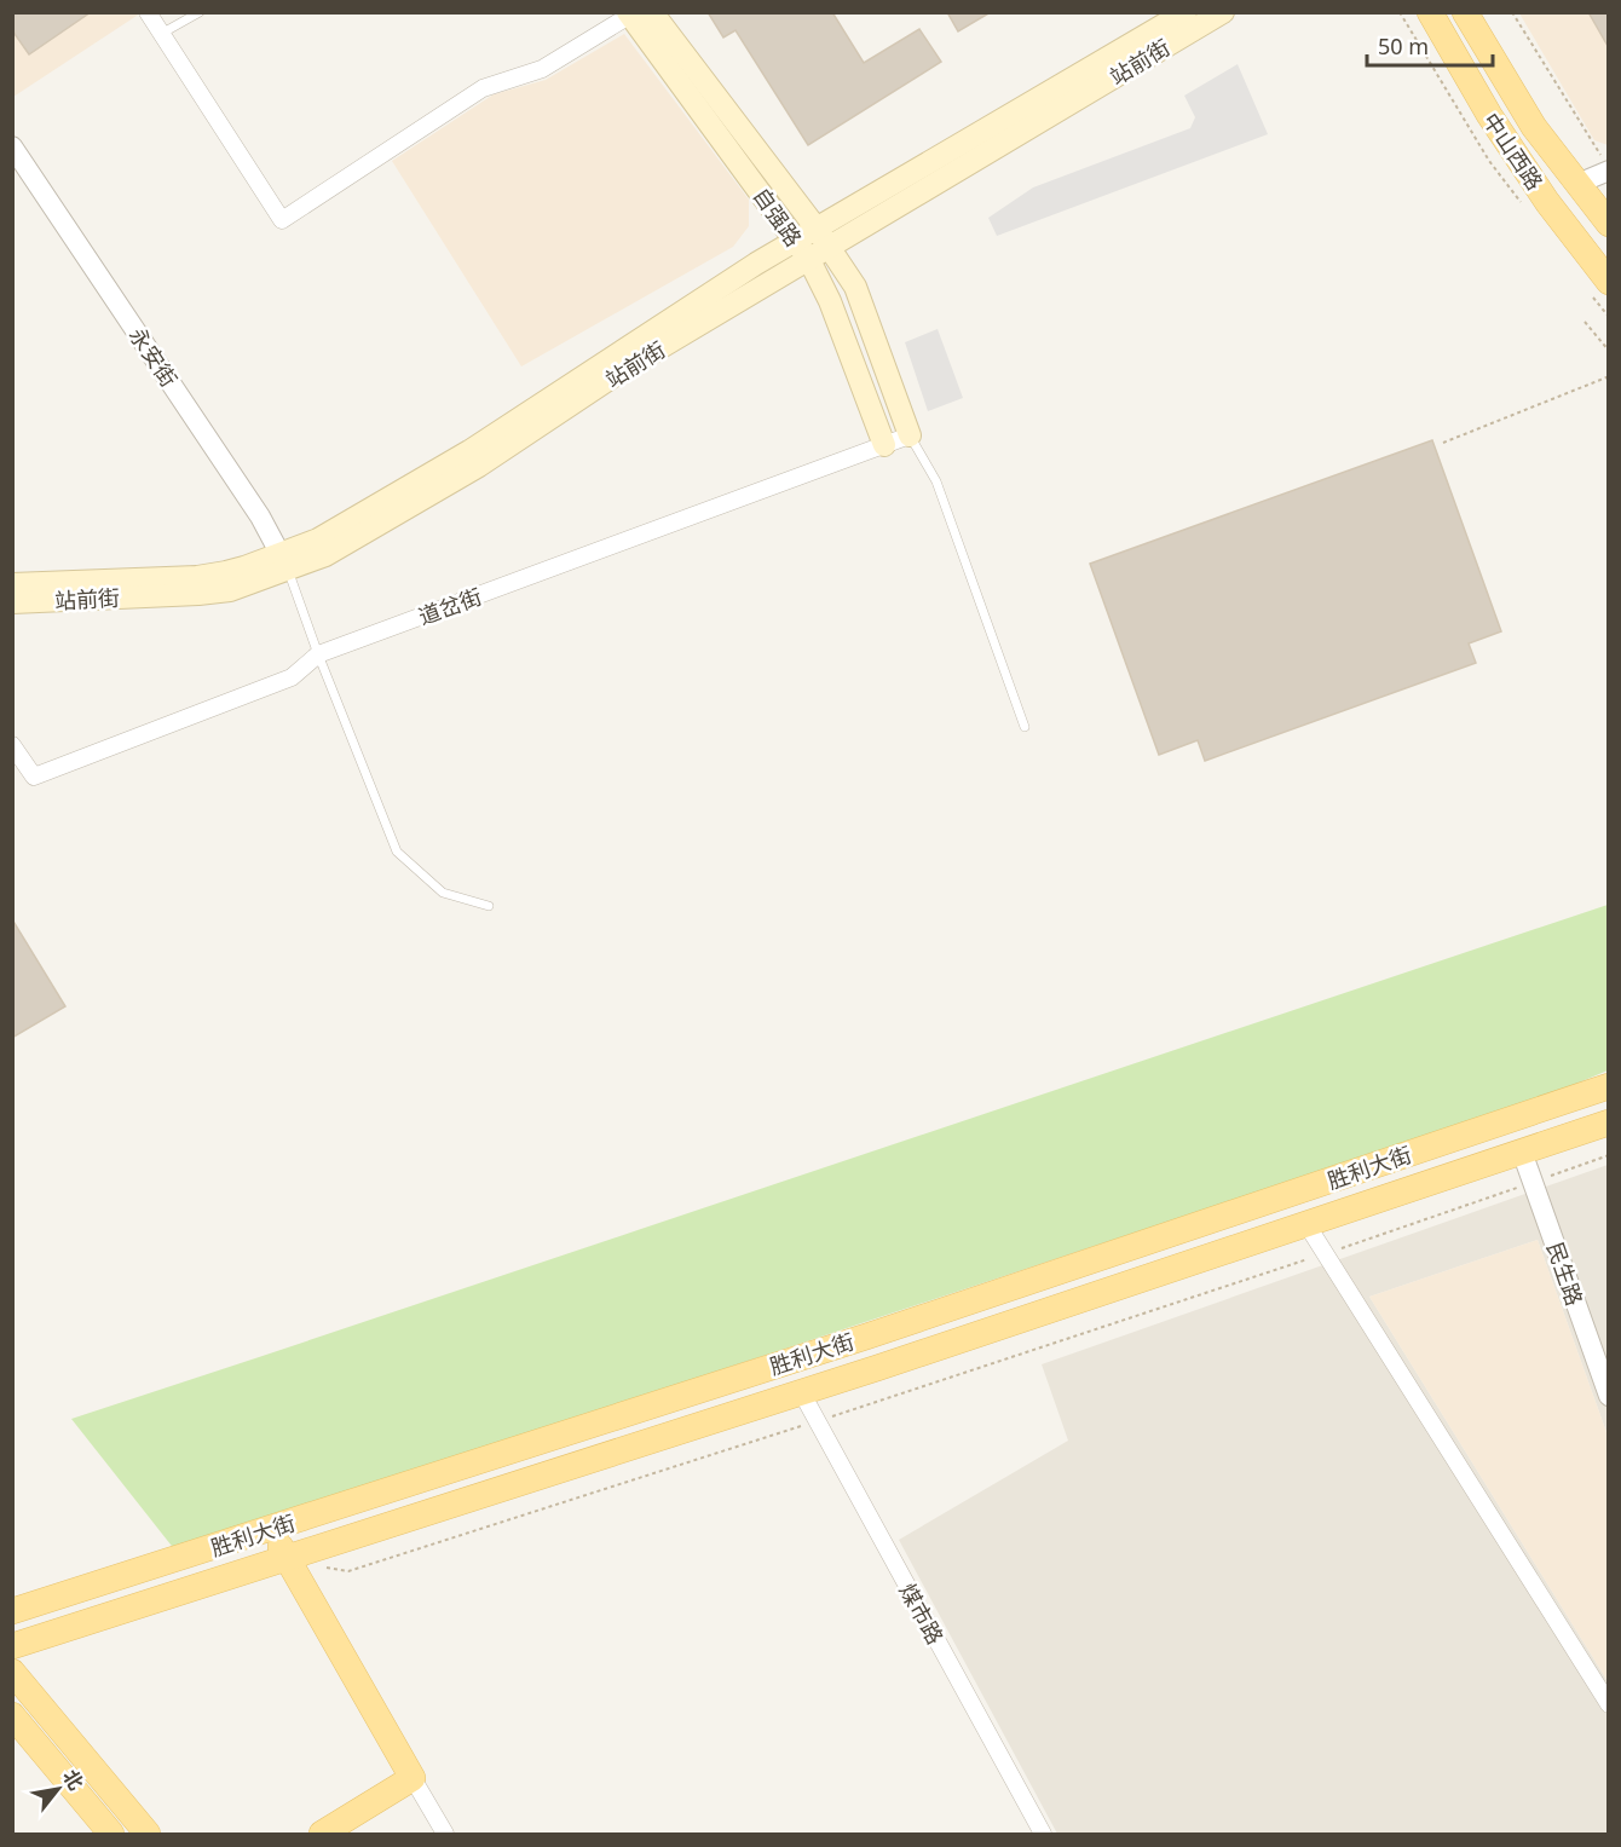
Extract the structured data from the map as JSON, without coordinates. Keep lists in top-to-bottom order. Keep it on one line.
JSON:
{"streets":{"main road":["站前街","中山西路","自强路","胜利大街"],"street":["永安街","道岔街","民生路","煤市路"]},"crossings":[["站前街","自强路"],["站前街","永安街"],["自强路","道岔街"],["胜利大街","民生路"],["胜利大街","煤市路"]],"scale_bar":"50 m","north":"top right"}
